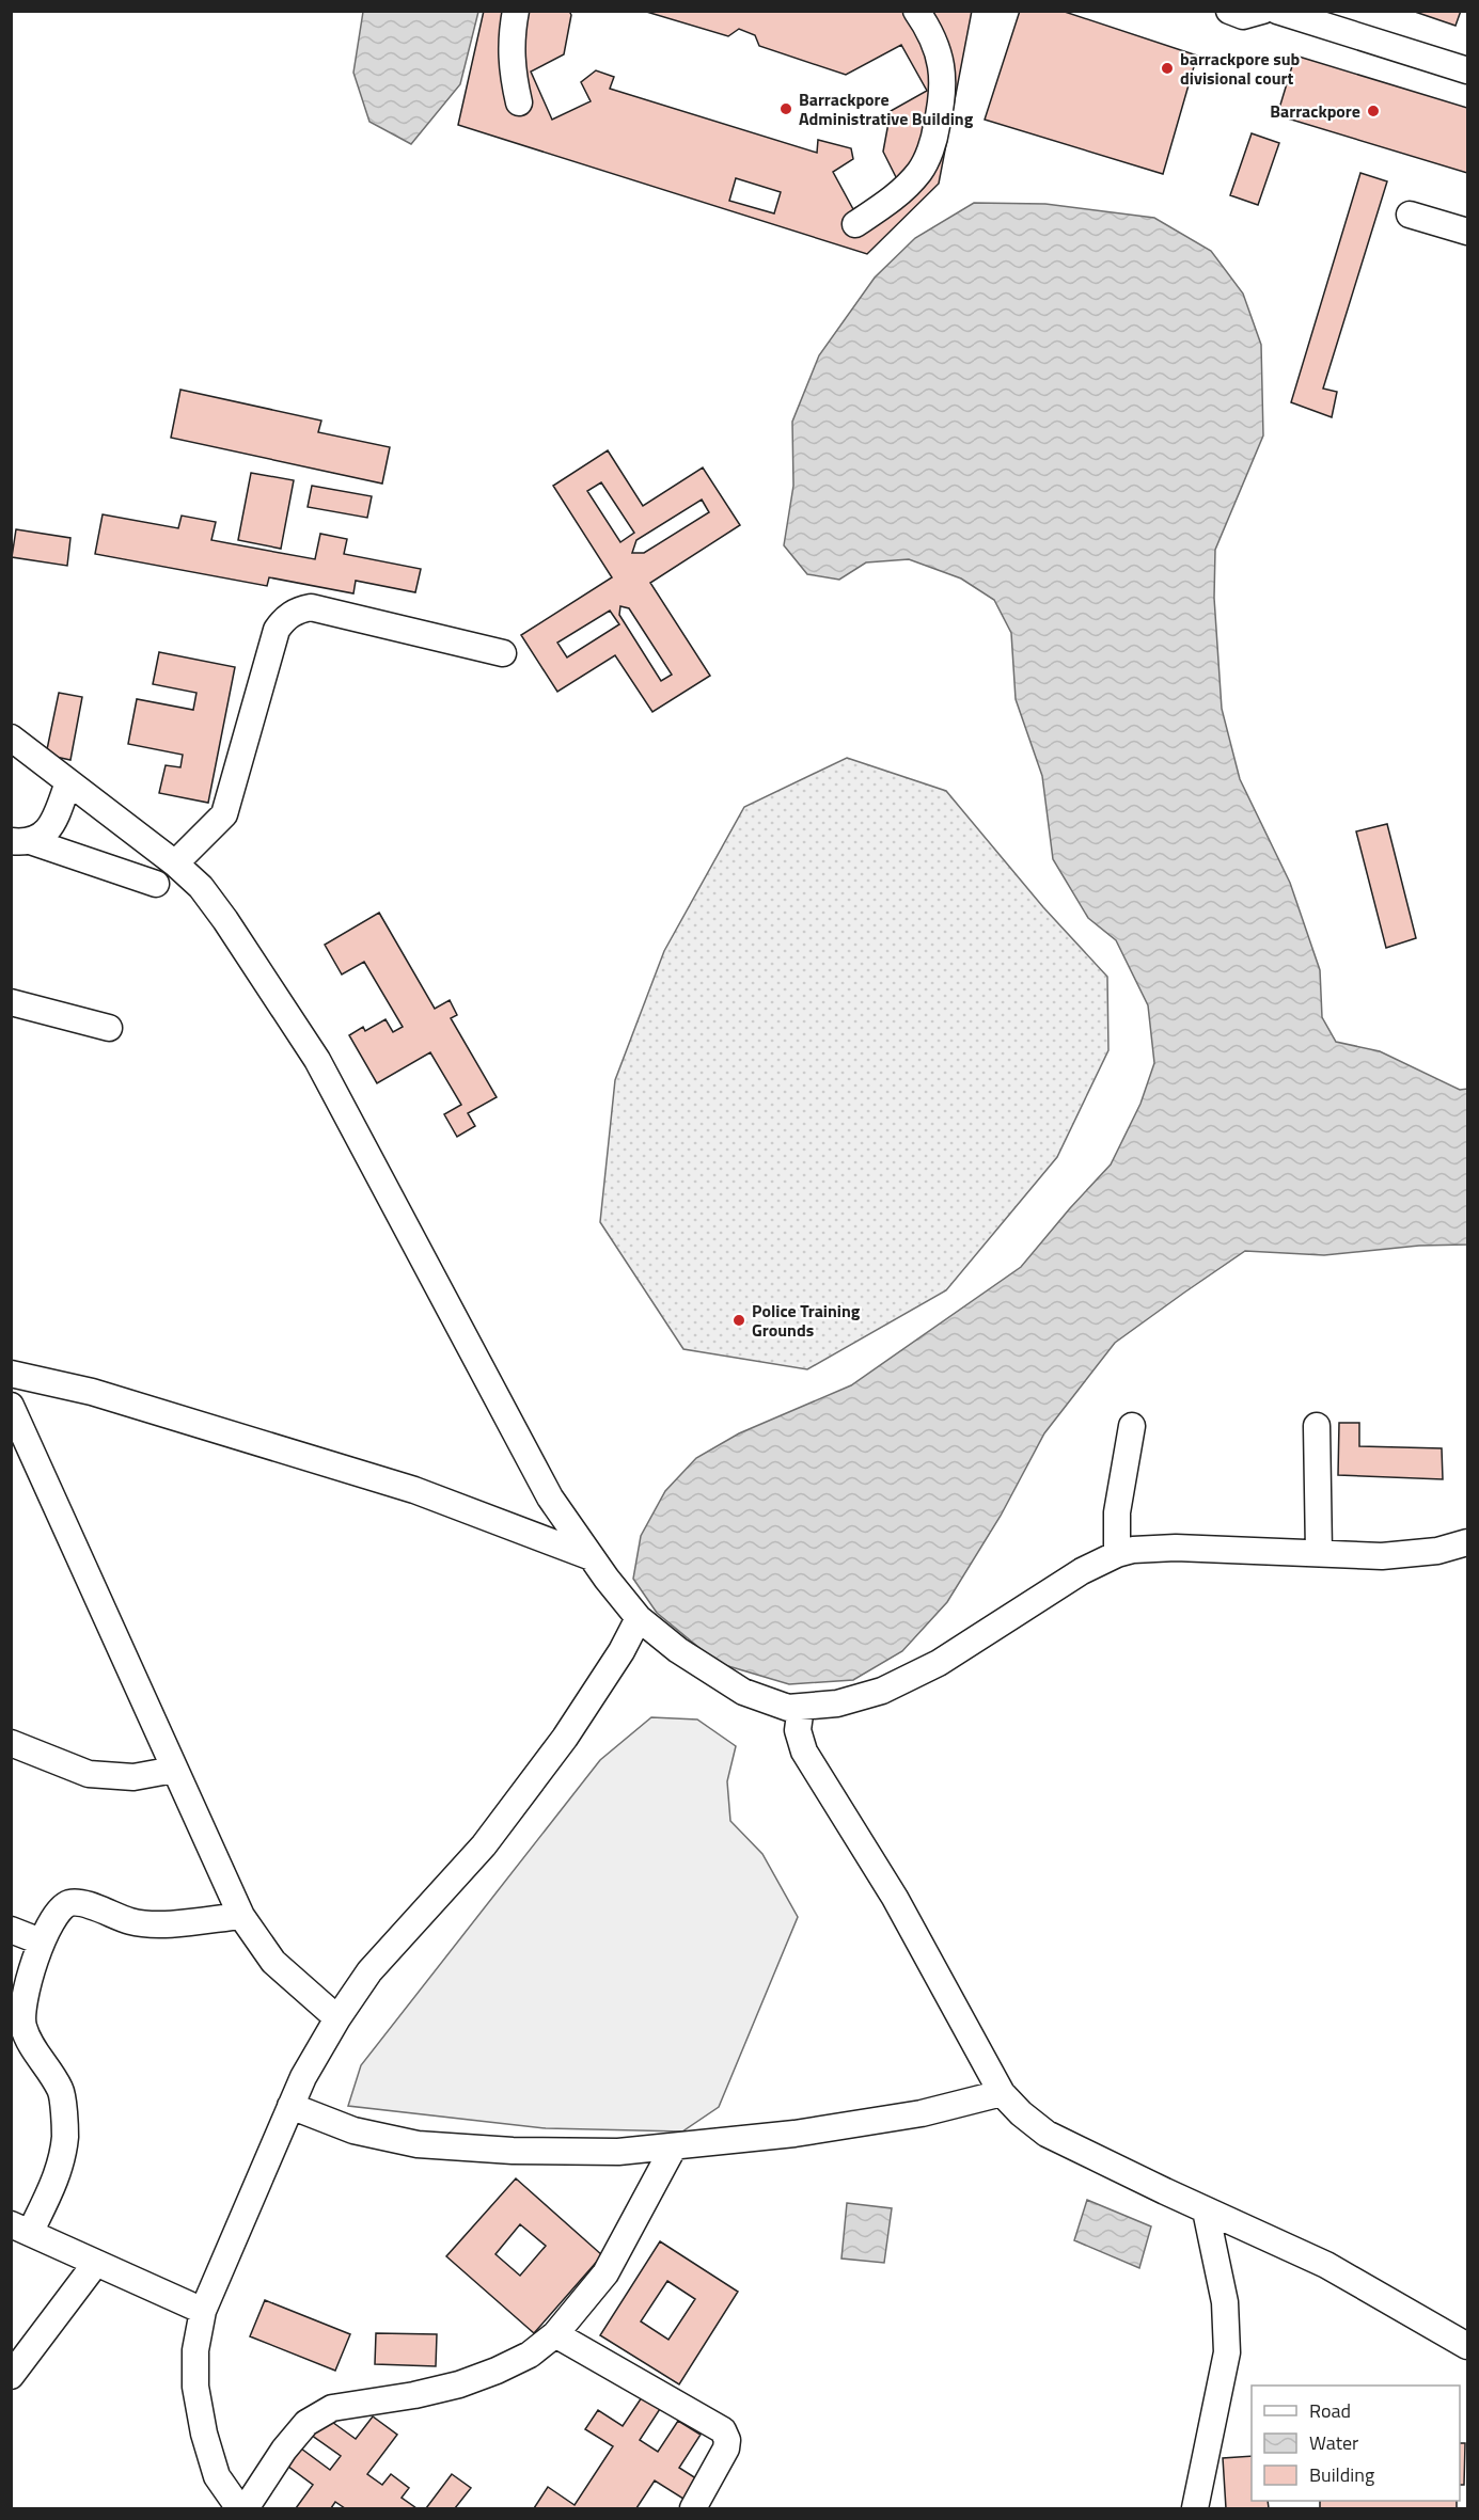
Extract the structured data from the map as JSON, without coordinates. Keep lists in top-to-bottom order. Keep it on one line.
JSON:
{"places":["barrackpore sub divisional court","Barrackpore Administrative Building","Barrackpore","Police Training Grounds"],"legend":["Road","Water","Building"]}
